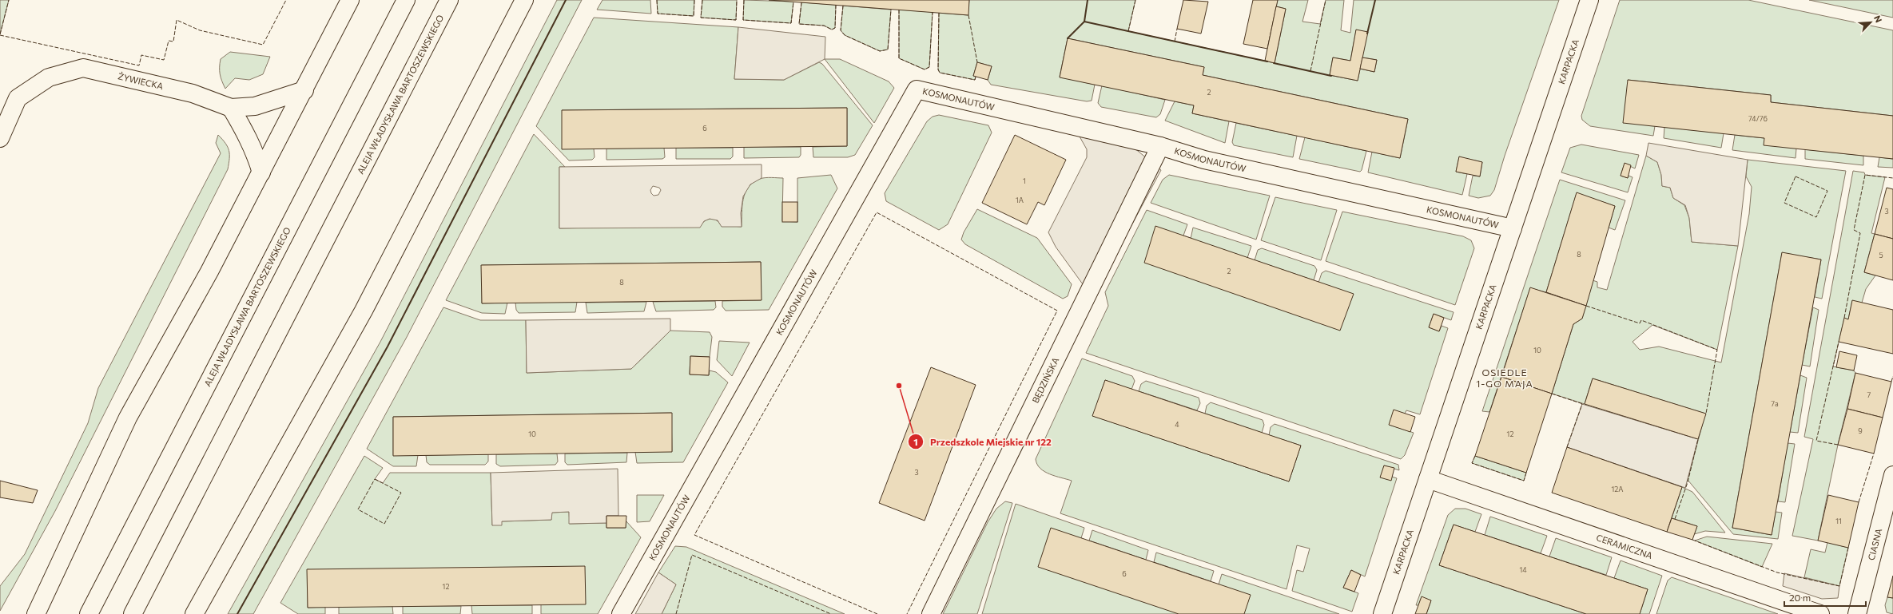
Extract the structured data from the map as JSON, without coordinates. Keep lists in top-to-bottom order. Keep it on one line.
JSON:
{"streets":{"street":["KARPACKA","ŻYWIECKA","ALEJA WŁADYSŁAWA BARTOSZEWSKIEGO","KOSMONAUTÓW","BĘDZIŃSKA","CIASNA","CERAMICZNA"]},"crossings":[["KARPACKA","KOSMONAUTÓW"],["KARPACKA","CERAMICZNA"],["KOSMONAUTÓW","BĘDZIŃSKA"]],"districts":["OSIEDLE 1-GO MAJA"],"places":["Przedszkole Miejskie nr 122"],"house_numbers":["2","74/76","6","1","1A","3","8","5","2","8","10","7","7a","4","9","10","12","3","12A","11","14","6","12"],"scale_bar":"20 m","north":"top right"}
